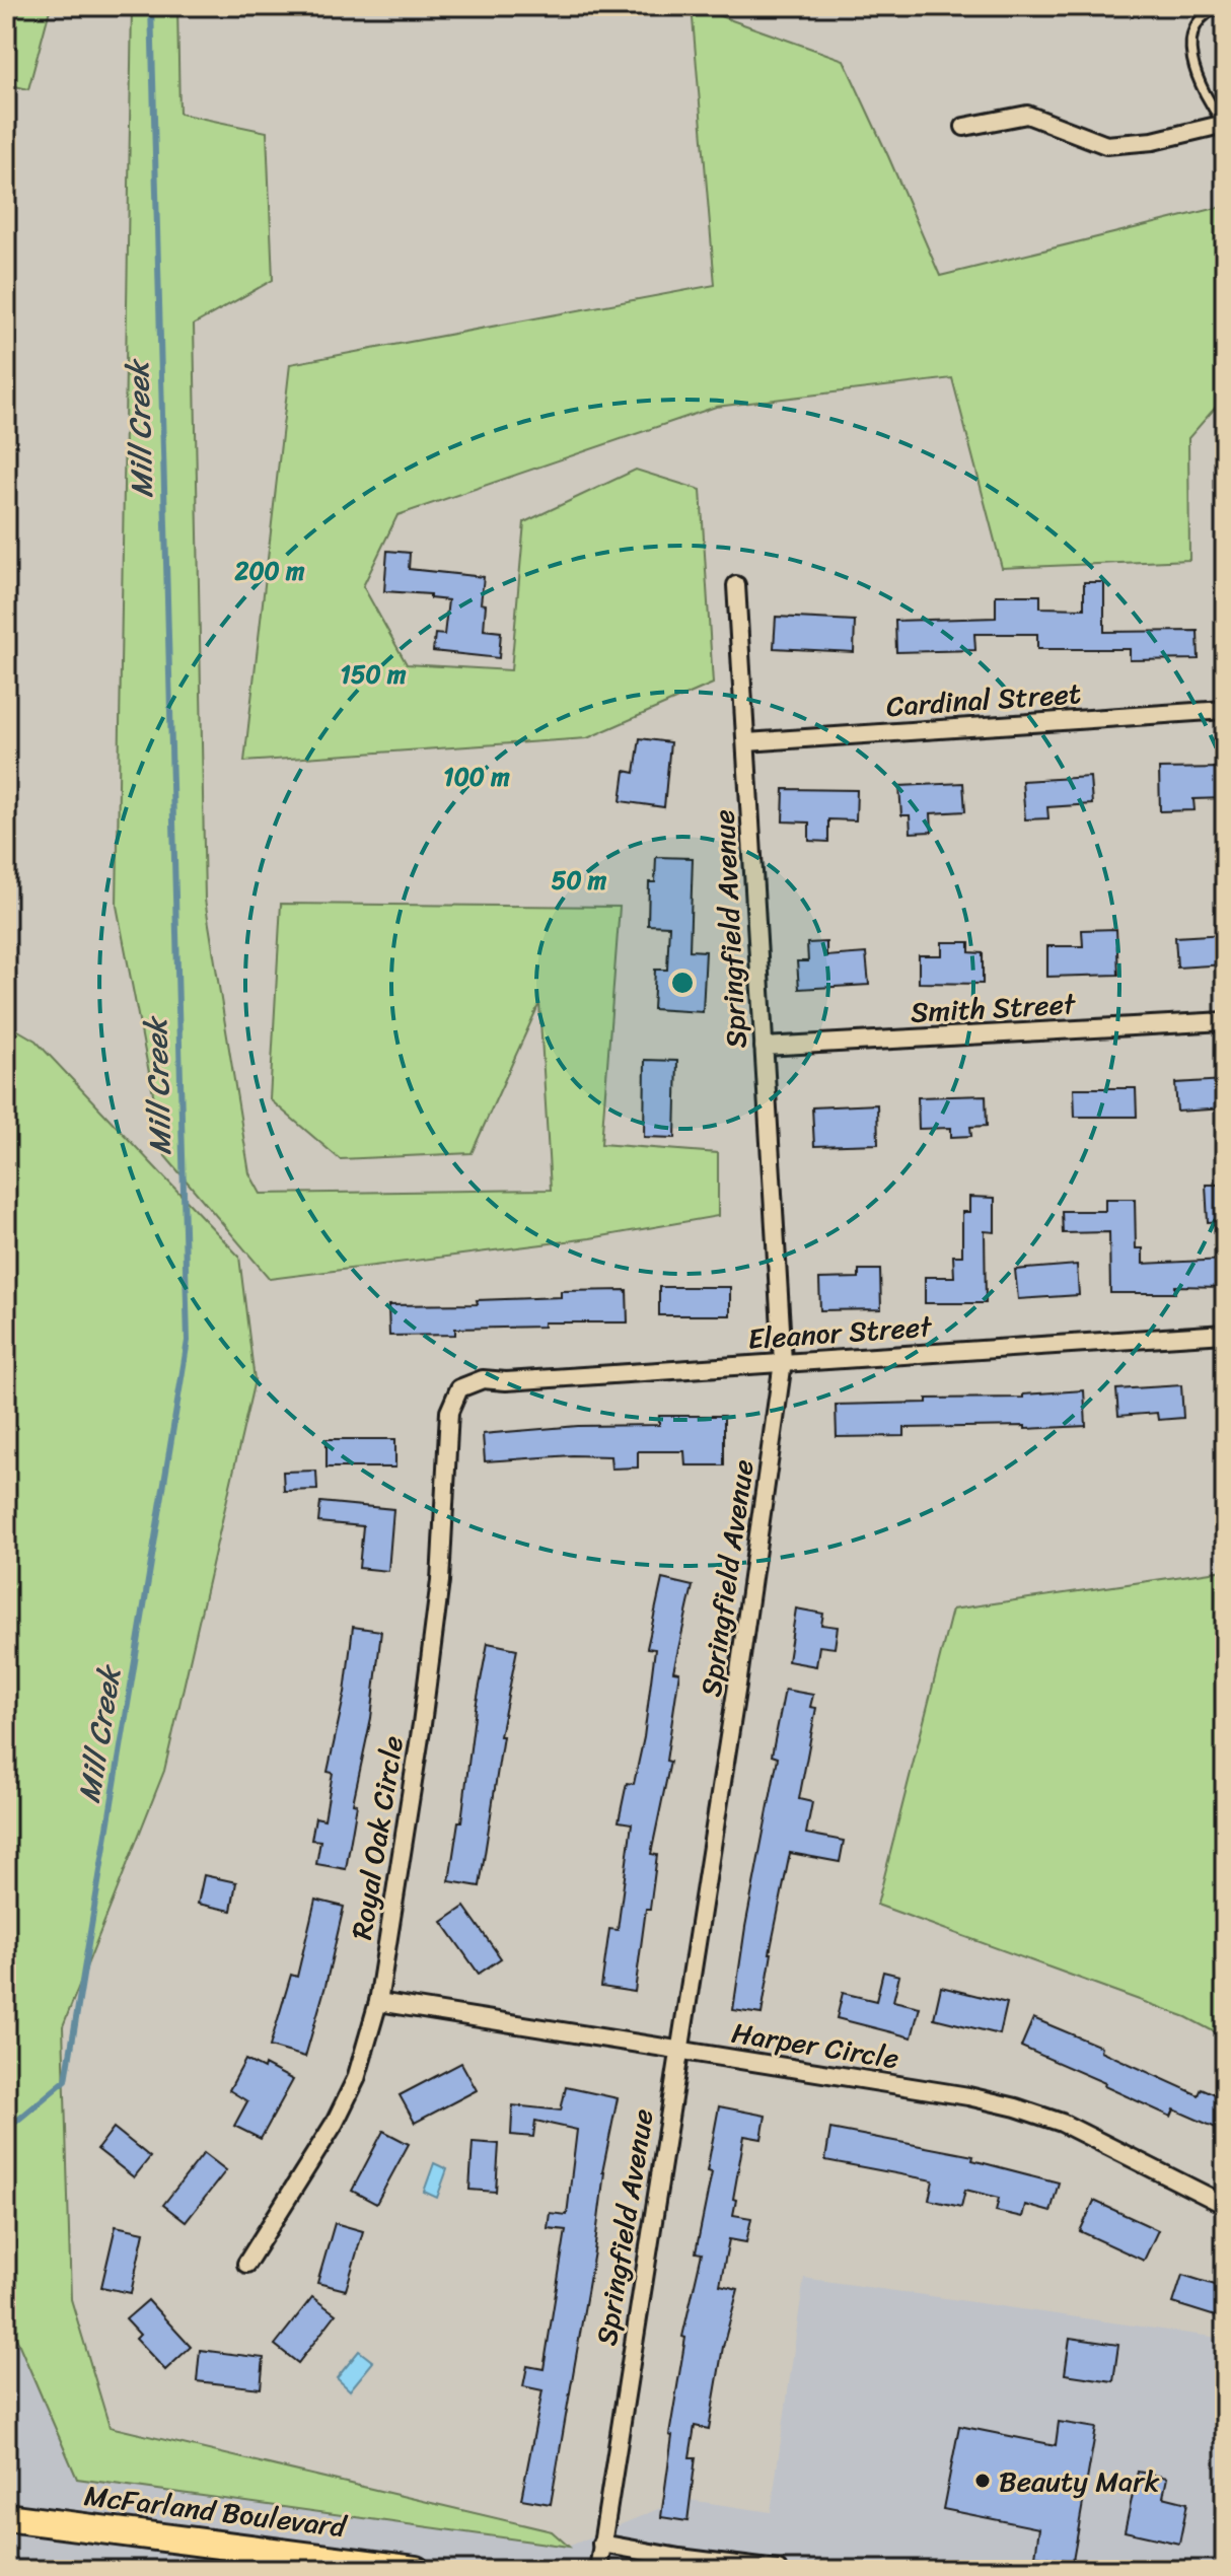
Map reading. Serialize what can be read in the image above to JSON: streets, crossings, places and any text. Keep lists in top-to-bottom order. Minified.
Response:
{"streets":{"highway":["McFarland Boulevard"],"street":["Cardinal Street","Springfield Avenue","Smith Street","Eleanor Street","Royal Oak Circle","Harper Circle"]},"crossings":[["Cardinal Street","Springfield Avenue"],["Springfield Avenue","Smith Street"],["Springfield Avenue","Eleanor Street"],["Springfield Avenue","Harper Circle"],["Eleanor Street","Royal Oak Circle"],["Royal Oak Circle","Harper Circle"]],"water":["Mill Creek"],"places":["Beauty Mark"],"rings":["200 m","150 m","100 m","50 m"]}
